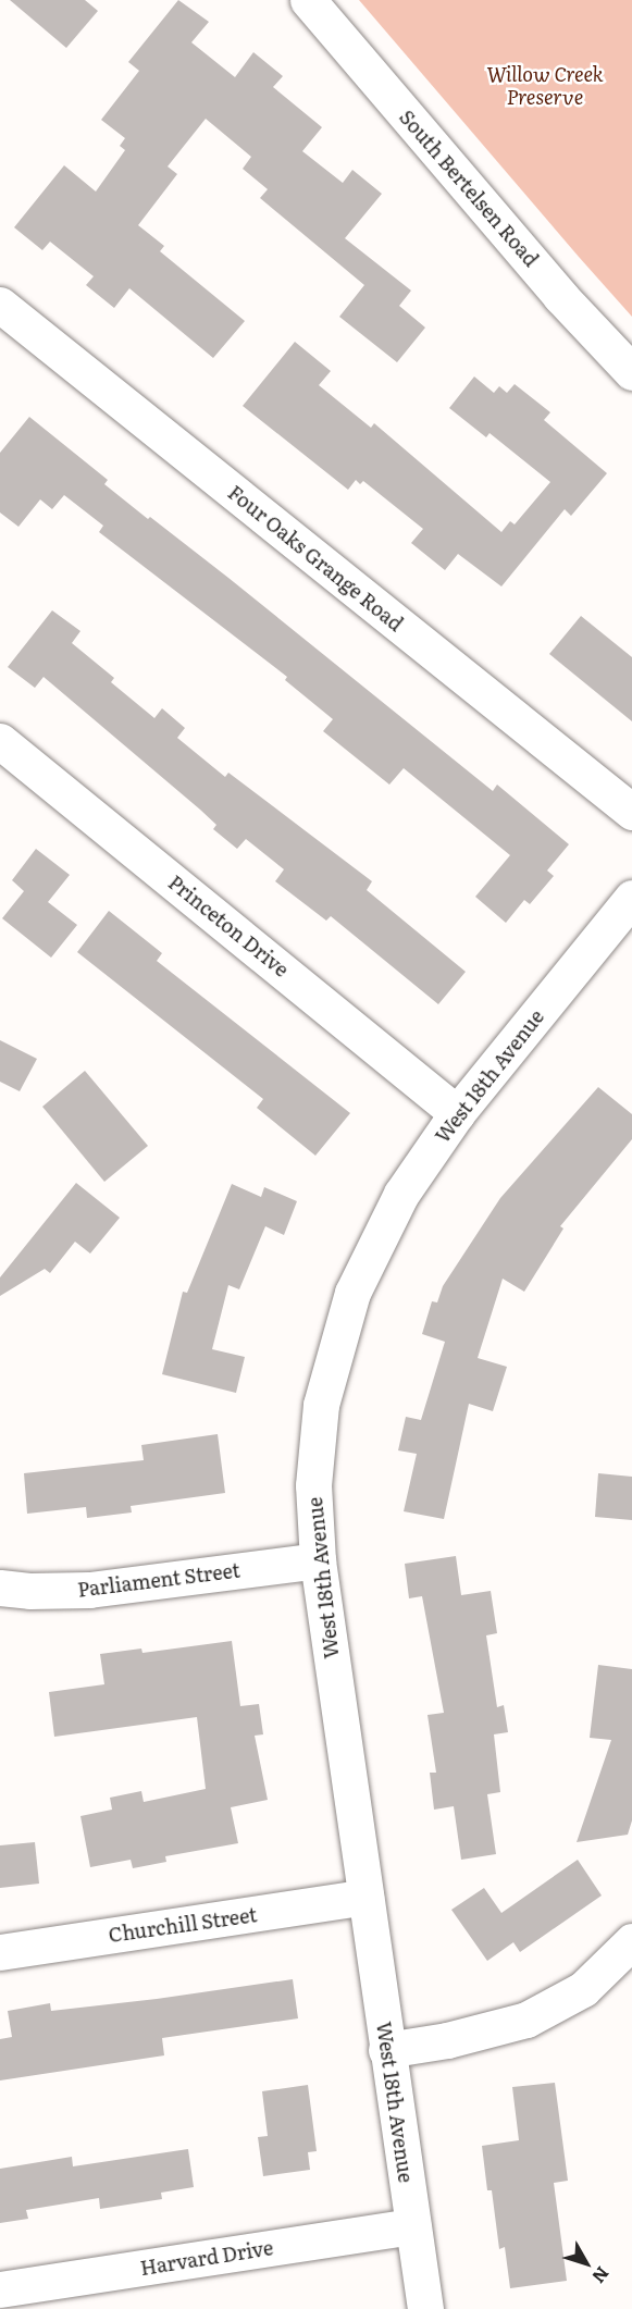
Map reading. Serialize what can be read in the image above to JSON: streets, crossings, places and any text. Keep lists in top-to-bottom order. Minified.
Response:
{"streets":{"street":["South Bertelsen Road","Four Oaks Grange Road","Princeton Drive","West 18th Avenue","Parliament Street","Churchill Street","Harvard Drive"]},"crossings":[["Princeton Drive","West 18th Avenue"],["West 18th Avenue","Parliament Street"],["West 18th Avenue","Churchill Street"],["West 18th Avenue","Harvard Drive"]],"parks":["Willow Creek Preserve"],"north":"bottom right"}
